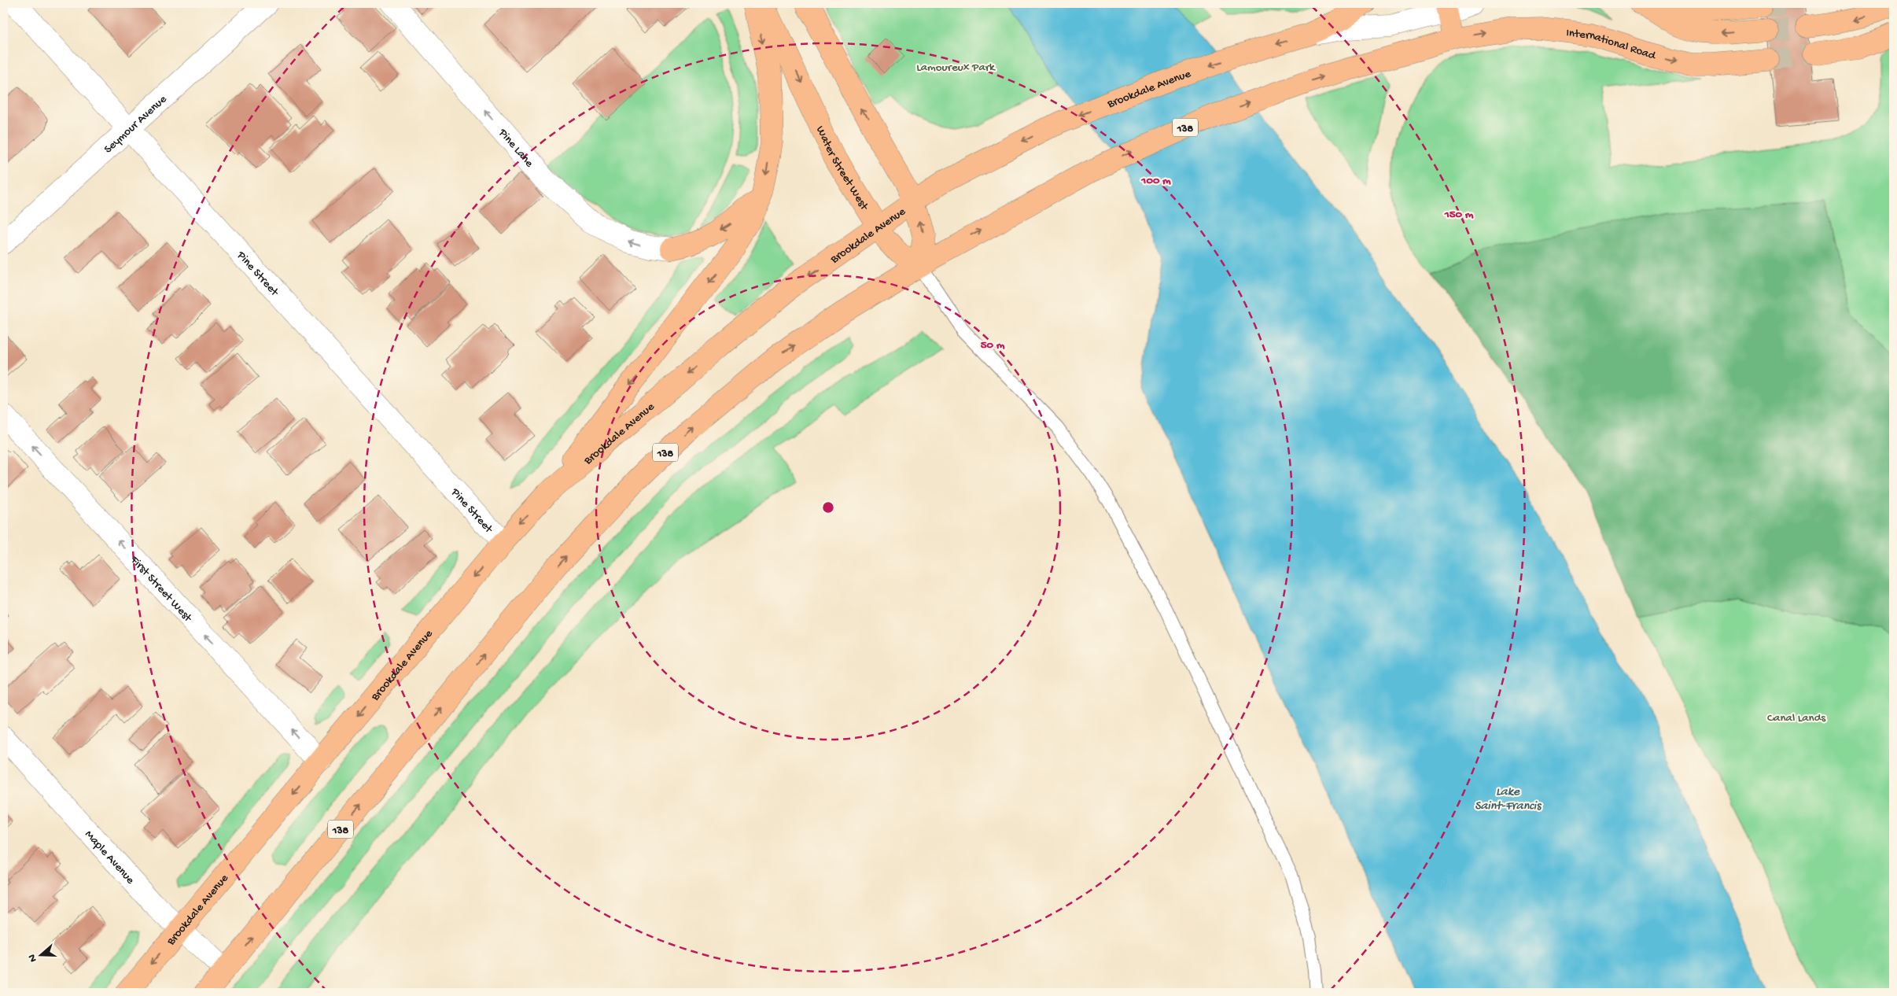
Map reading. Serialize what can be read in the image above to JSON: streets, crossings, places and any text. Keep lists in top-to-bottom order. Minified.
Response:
{"streets":{"main road":["International Road","Brookdale Avenue","138","Water Street West"],"street":["Seymour Avenue","Pine Lane","Pine Street","First Street West","Maple Avenue"]},"crossings":[["International Road","138"],["International Road","Water Street West"],["Brookdale Avenue","Water Street West"],["Brookdale Avenue","Pine Street"],["Brookdale Avenue","First Street West"],["Brookdale Avenue","Maple Avenue"],["Seymour Avenue","Pine Street"],["138","Water Street West"],["138","Maple Avenue"]],"one_way":["International Road","Pine Lane","First Street West"],"water":["Lake Saint-Francis"],"parks":["Lamoureux Park","Canal Lands"],"north":"left","rings":["100 m","150 m","50 m"]}
